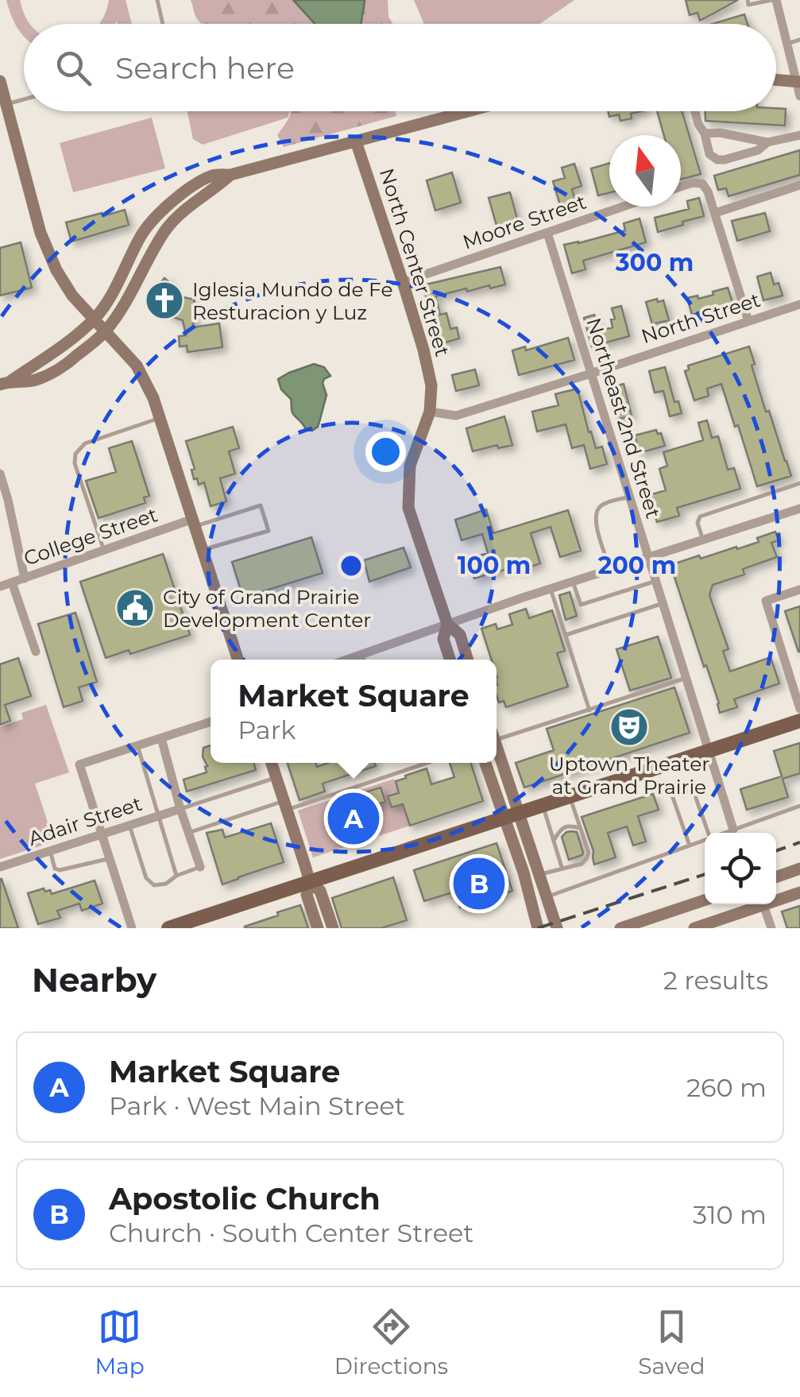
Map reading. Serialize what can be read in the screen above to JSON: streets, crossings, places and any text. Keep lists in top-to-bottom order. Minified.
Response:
{"streets":{"street":["Moore Street","North Center Street","North Street","Northeast 2nd Street","College Street","Adair Street"]},"crossings":[["Moore Street","North Center Street"],["Moore Street","Northeast 2nd Street"],["North Center Street","North Street"],["North Street","Northeast 2nd Street"]],"places":{"church":["Iglesia Mundo de Fe Resturacion y Luz"],"public building":["City of Grand Prairie Development Center"],"theatre":["Uptown Theater at Grand Prairie"]},"north":"top","page":{"search":"Search here","popup":["Market Square","Park"],"pins":["A","B"],"heading":["Nearby","2 results"],"list":[{"mark":"A","name":"Market Square","note":"Park · West Main Street","value":"260 m"},{"mark":"B","name":"Apostolic Church","note":"Church · South Center Street","value":"310 m"}],"nav":["Map","Directions","Saved"]},"rings":["300 m","100 m","200 m"]}
